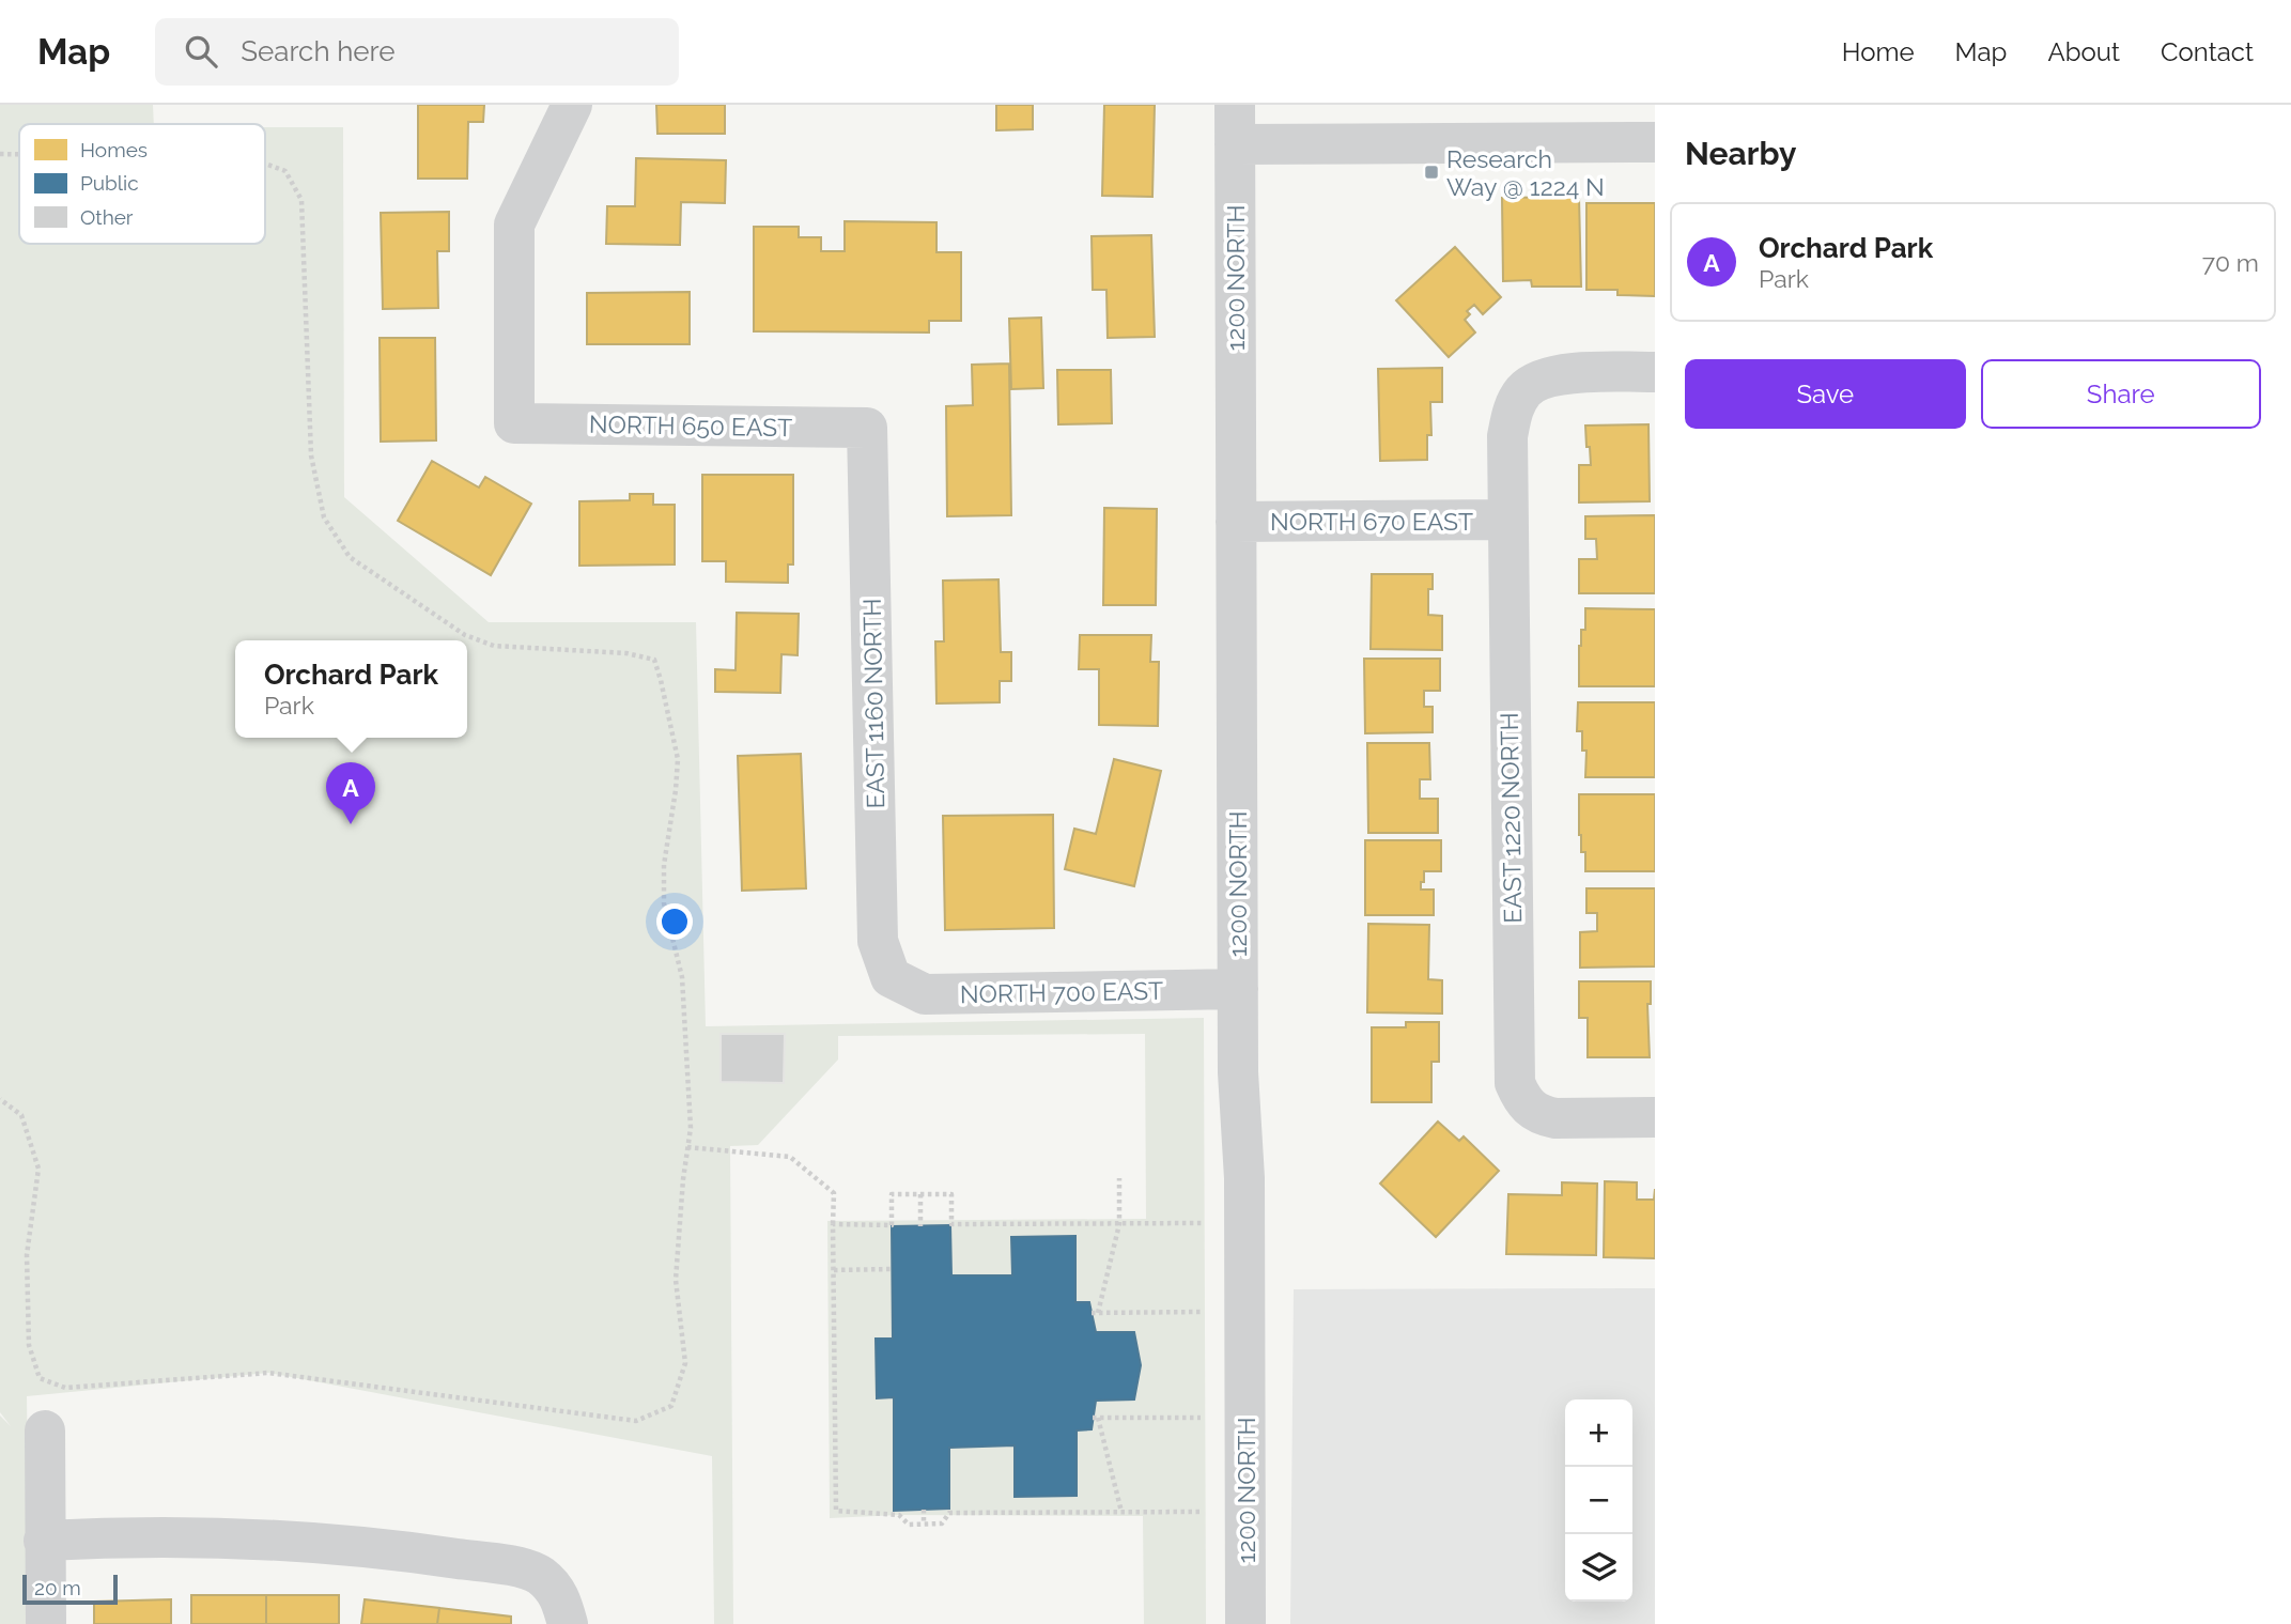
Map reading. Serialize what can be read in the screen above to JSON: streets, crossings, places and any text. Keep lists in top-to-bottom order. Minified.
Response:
{"streets":{"street":["1200 NORTH","NORTH 650 EAST","NORTH 670 EAST","EAST 1160 NORTH","EAST 1220 NORTH","NORTH 700 EAST"]},"crossings":[["1200 NORTH","NORTH 670 EAST"],["1200 NORTH","NORTH 700 EAST"],["NORTH 650 EAST","EAST 1160 NORTH"],["NORTH 670 EAST","EAST 1220 NORTH"],["EAST 1160 NORTH","NORTH 700 EAST"]],"places":{"transit":["Research Way @ 1224 N"]},"legend":["Homes","Public","Other"],"scale_bar":"20 m","page":{"header":"Map","search":"Search here","nav":["Home","Map","About","Contact"],"heading":"Nearby","list":[{"mark":"A","name":"Orchard Park","note":"Park","value":"70 m"}],"buttons":["Save","Share"],"popup":["Orchard Park","Park"],"pins":"A","map_buttons":["+","−"],"scale":"20 m"}}
